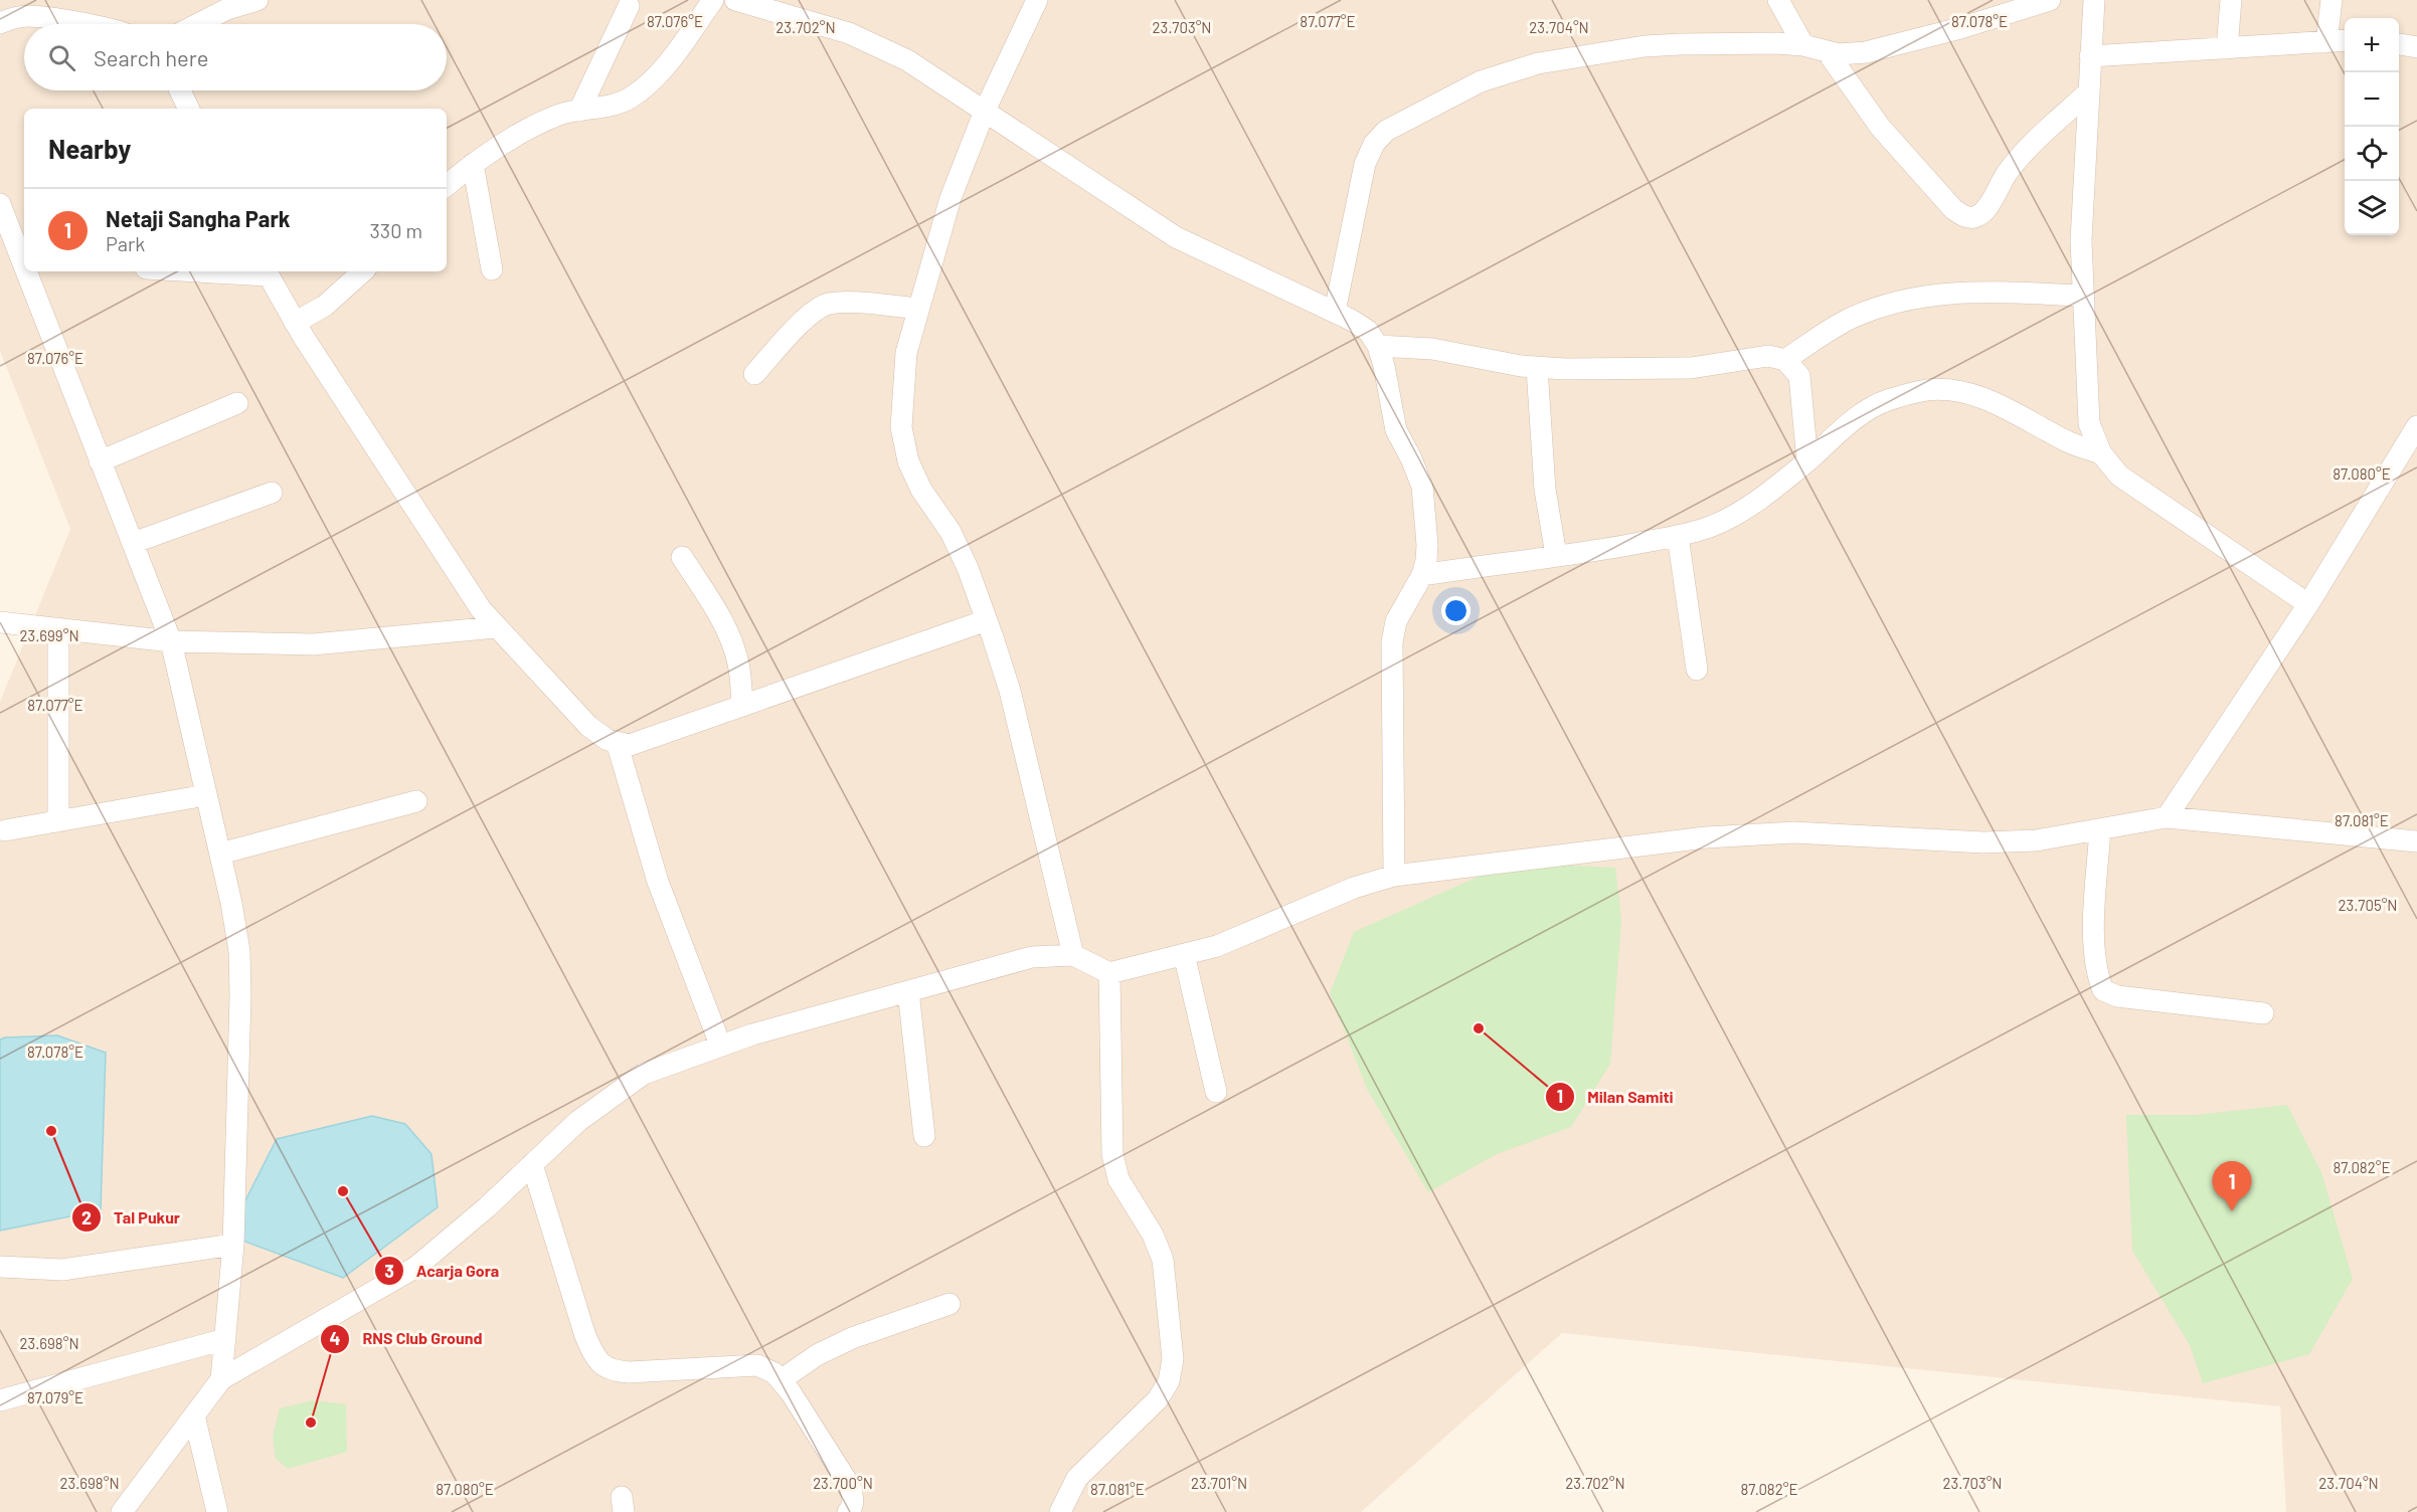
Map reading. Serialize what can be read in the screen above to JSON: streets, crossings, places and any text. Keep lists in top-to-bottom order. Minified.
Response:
{"places":["Milan Samiti","Tal Pukur","Acarja Gora","RNS Club Ground"],"page":{"map_buttons":["+","−"],"search":"Search here","heading":"Nearby","list":[{"mark":"1","name":"Netaji Sangha Park","note":"Park","value":"330 m"}],"pins":"1"},"coordinates":["87.076°E","87.077°E","87.078°E","23.702°N","23.703°N","23.704°N","87.080°E","23.699°N","87.081°E","23.705°N","87.082°E","23.698°N","87.079°E","23.700°N","23.701°N"]}
